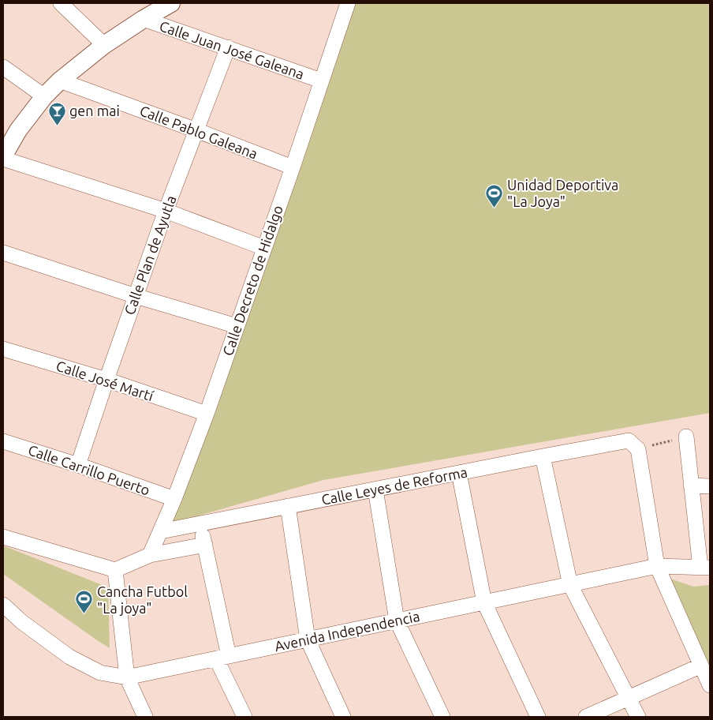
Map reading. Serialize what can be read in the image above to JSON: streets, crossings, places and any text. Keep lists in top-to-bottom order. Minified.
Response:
{"streets":{"street":["Calle Juan José Galeana","Calle Pablo Galeana","Calle Plan de Ayutla","Calle Decreto de Hidalgo","Calle José Martí","Calle Carrillo Puerto","Calle Leyes de Reforma","Avenida Independencia"]},"crossings":[["Calle Juan José Galeana","Calle Plan de Ayutla"],["Calle Juan José Galeana","Calle Decreto de Hidalgo"],["Calle Pablo Galeana","Calle Plan de Ayutla"],["Calle Pablo Galeana","Calle Decreto de Hidalgo"],["Calle Plan de Ayutla","Calle José Martí"],["Calle Plan de Ayutla","Calle Carrillo Puerto"],["Calle Decreto de Hidalgo","Calle José Martí"],["Calle Decreto de Hidalgo","Calle Carrillo Puerto"],["Calle Decreto de Hidalgo","Calle Leyes de Reforma"]],"places":{"bar":["gen mai"],"sports":["Unidad Deportiva \"La Joya\"","Cancha Futbol \"La joya\""]}}
